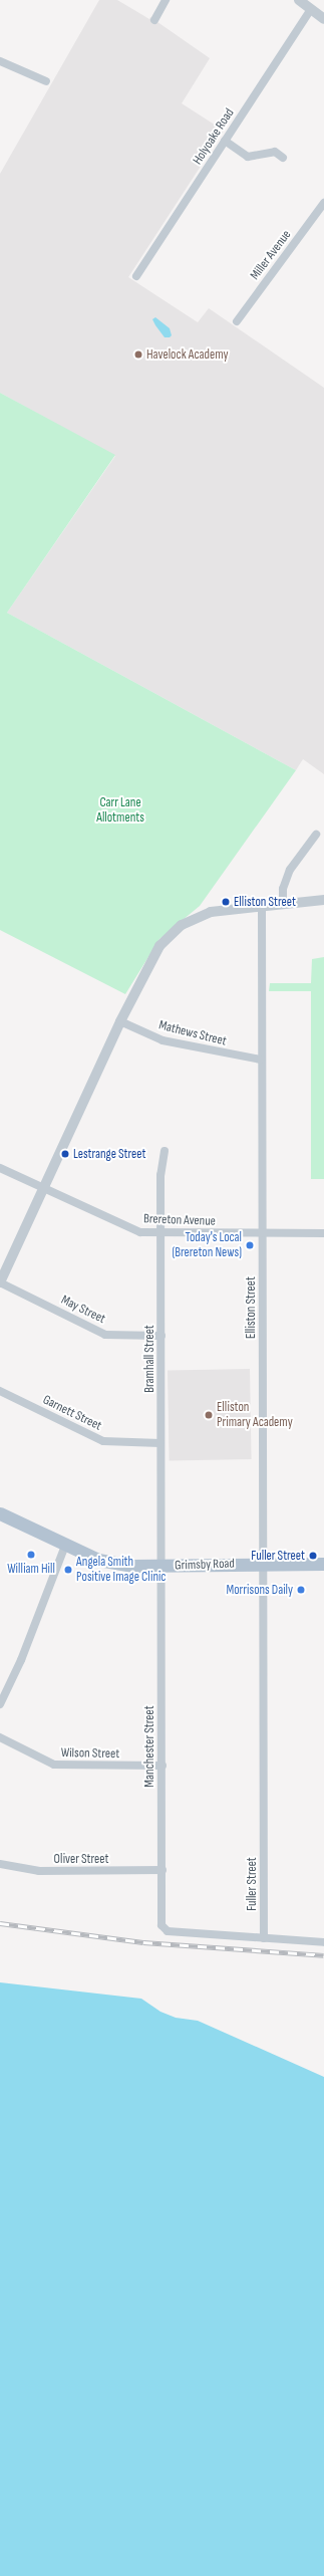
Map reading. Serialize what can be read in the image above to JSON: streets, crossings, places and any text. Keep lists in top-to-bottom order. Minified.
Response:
{"streets":{"main road":["Grimsby Road"],"street":["Holyoake Road","Miller Avenue","Mathews Street","Brereton Avenue","Elliston Street","May Street","Bramhall Street","Garnett Street","Manchester Street","Wilson Street","Oliver Street","Fuller Street"]},"crossings":[["Mathews Street","Elliston Street"],["Brereton Avenue","Elliston Street"],["Brereton Avenue","Bramhall Street"],["Elliston Street","Grimsby Road"],["Elliston Street","Fuller Street"],["May Street","Bramhall Street"],["Bramhall Street","Garnett Street"],["Bramhall Street","Grimsby Road"],["Bramhall Street","Manchester Street"],["Grimsby Road","Manchester Street"],["Grimsby Road","Fuller Street"],["Manchester Street","Wilson Street"],["Manchester Street","Oliver Street"],["Manchester Street","Fuller Street"]],"parks":["Carr Lane Allotments"],"places":["Havelock Academy","Elliston Street","Lestrange Street","Today's Local (Brereton News)","Elliston Primary Academy","William Hill","Fuller Street","Angela Smith Positive Image Clinic","Morrisons Daily"]}
